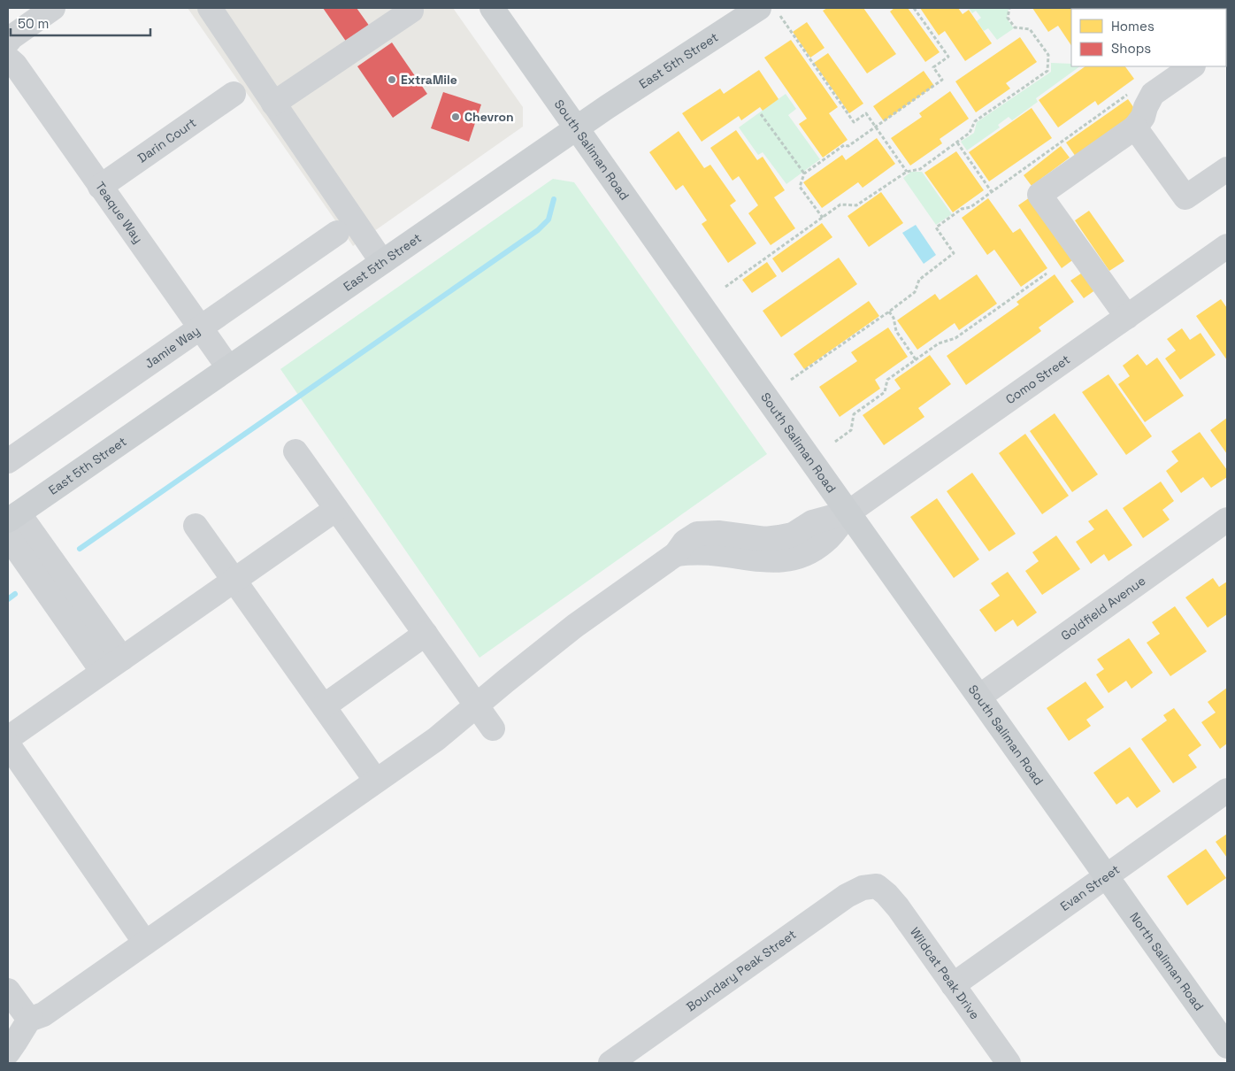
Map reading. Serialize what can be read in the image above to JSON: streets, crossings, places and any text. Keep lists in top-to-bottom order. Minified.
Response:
{"streets":{"main road":["East 5th Street","South Saliman Road","North Saliman Road"],"street":["Darin Court","Teaque Way","Jamie Way","Como Street","Goldfield Avenue","Evan Street","Boundary Peak Street","Wildcat Peak Drive"]},"crossings":[["East 5th Street","South Saliman Road"],["East 5th Street","Teaque Way"],["Darin Court","Teaque Way"],["South Saliman Road","Como Street"],["South Saliman Road","Goldfield Avenue"],["South Saliman Road","Evan Street"],["South Saliman Road","North Saliman Road"],["Teaque Way","Jamie Way"],["Evan Street","North Saliman Road"],["Evan Street","Wildcat Peak Drive"],["Boundary Peak Street","Wildcat Peak Drive"]],"places":["ExtraMile","Chevron"],"legend":["Homes","Shops"],"scale_bar":"50 m"}
